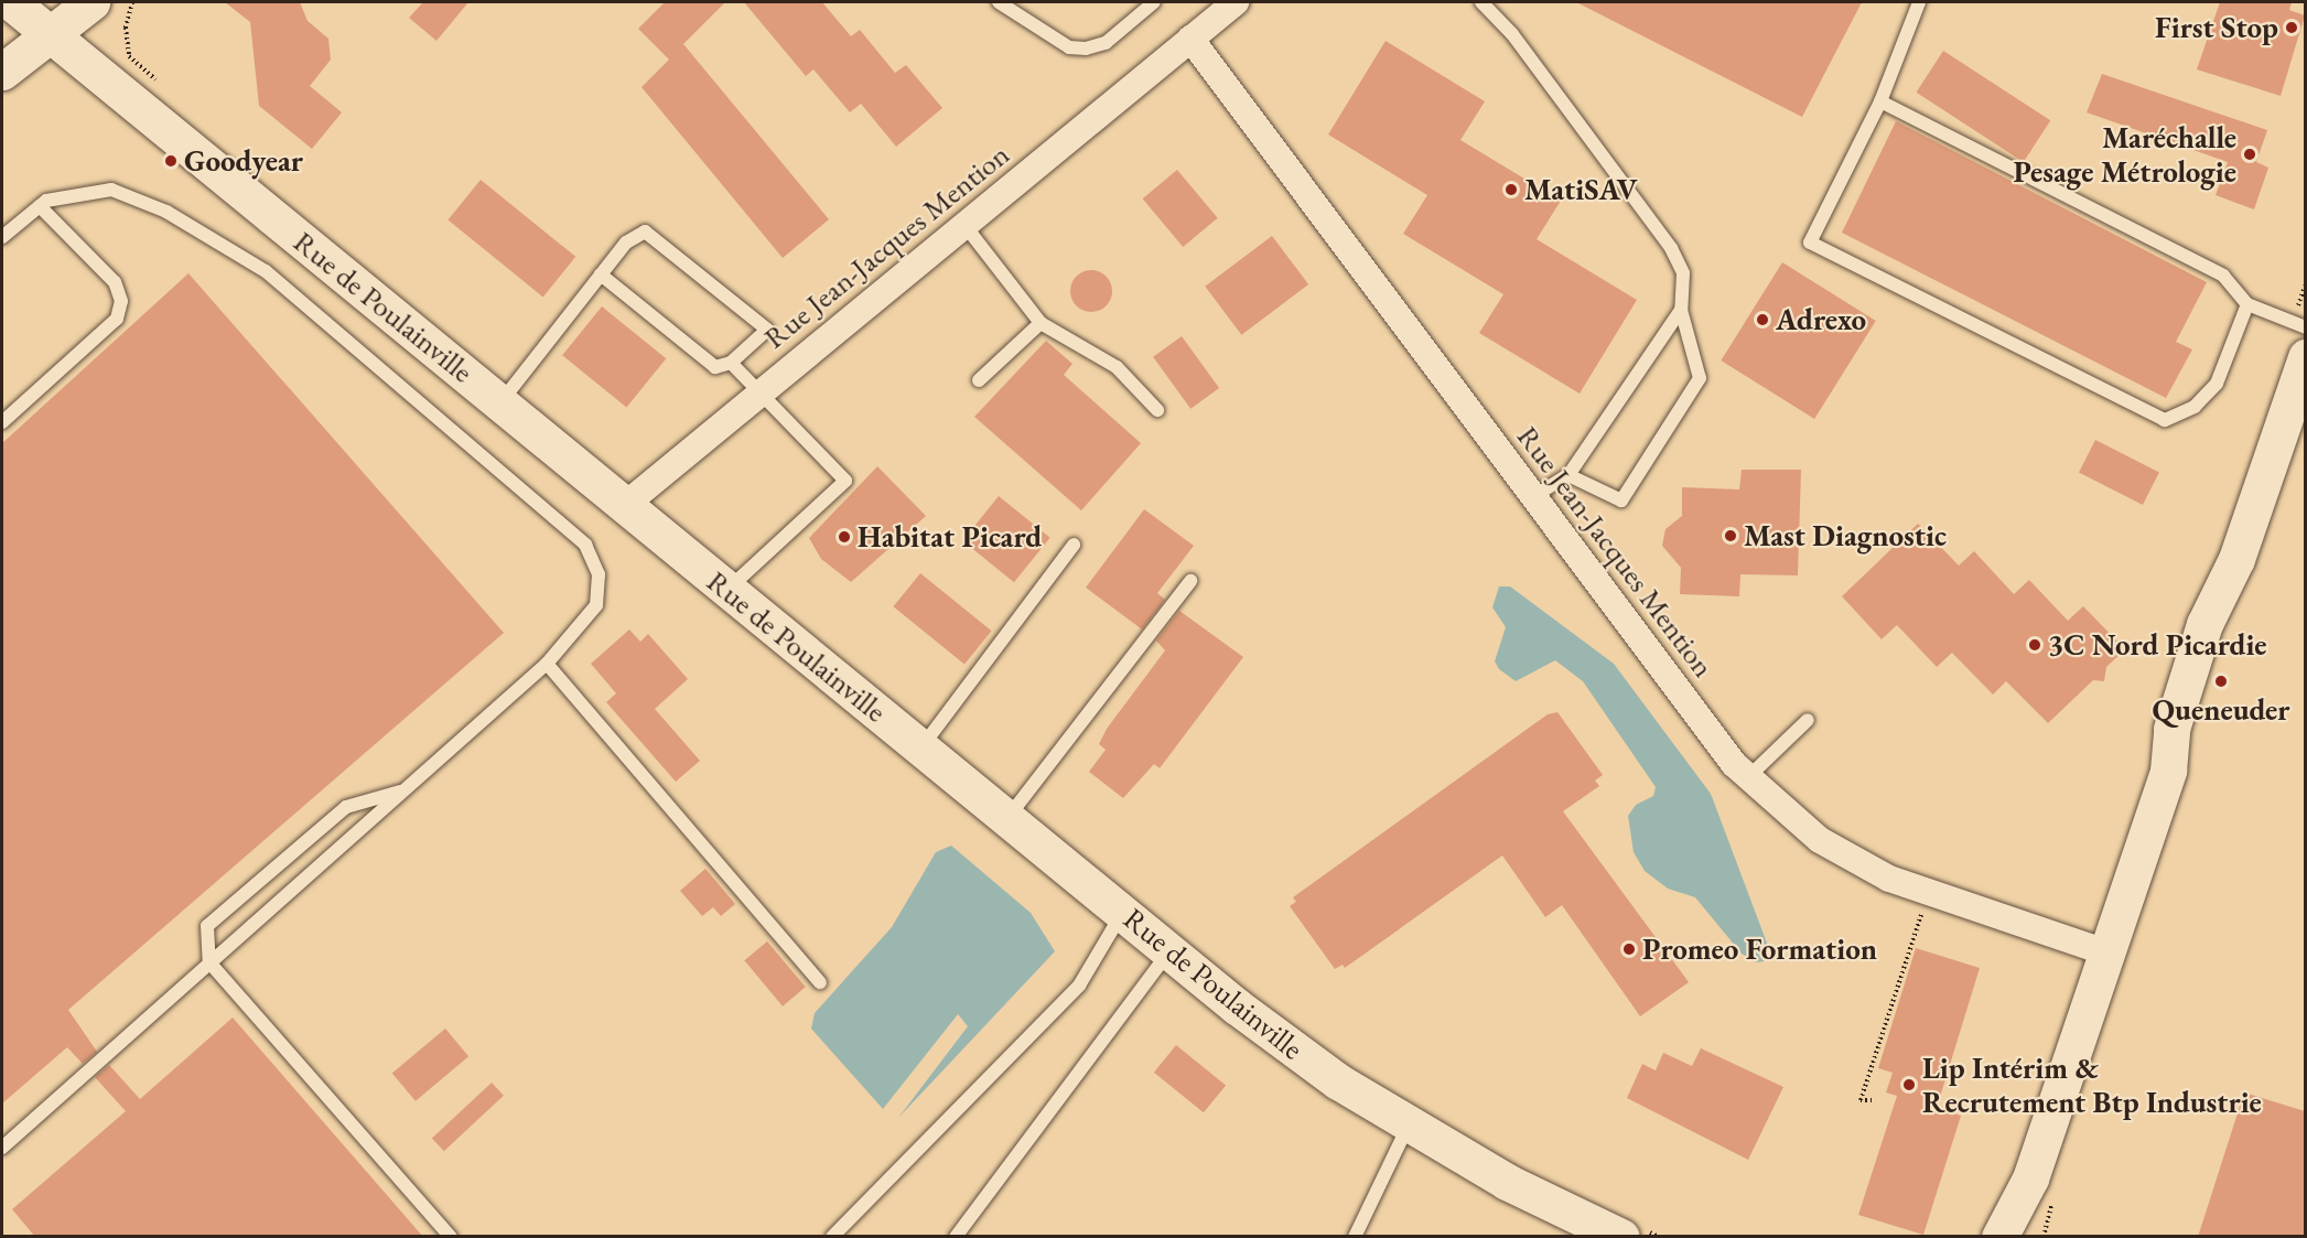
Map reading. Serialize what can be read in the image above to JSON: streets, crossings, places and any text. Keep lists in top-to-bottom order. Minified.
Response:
{"streets":{"street":["Rue Jean-Jacques Mention","Rue de Poulainville"]},"crossings":[["Rue Jean-Jacques Mention","Rue de Poulainville"]],"places":["First Stop","Maréchalle Pesage Métrologie","Goodyear","MatiSAV","Adrexo","Mast Diagnostic","Habitat Picard","3C Nord Picardie","Queneuder","Promeo Formation","Lip Intérim & Recrutement Btp Industrie"]}
